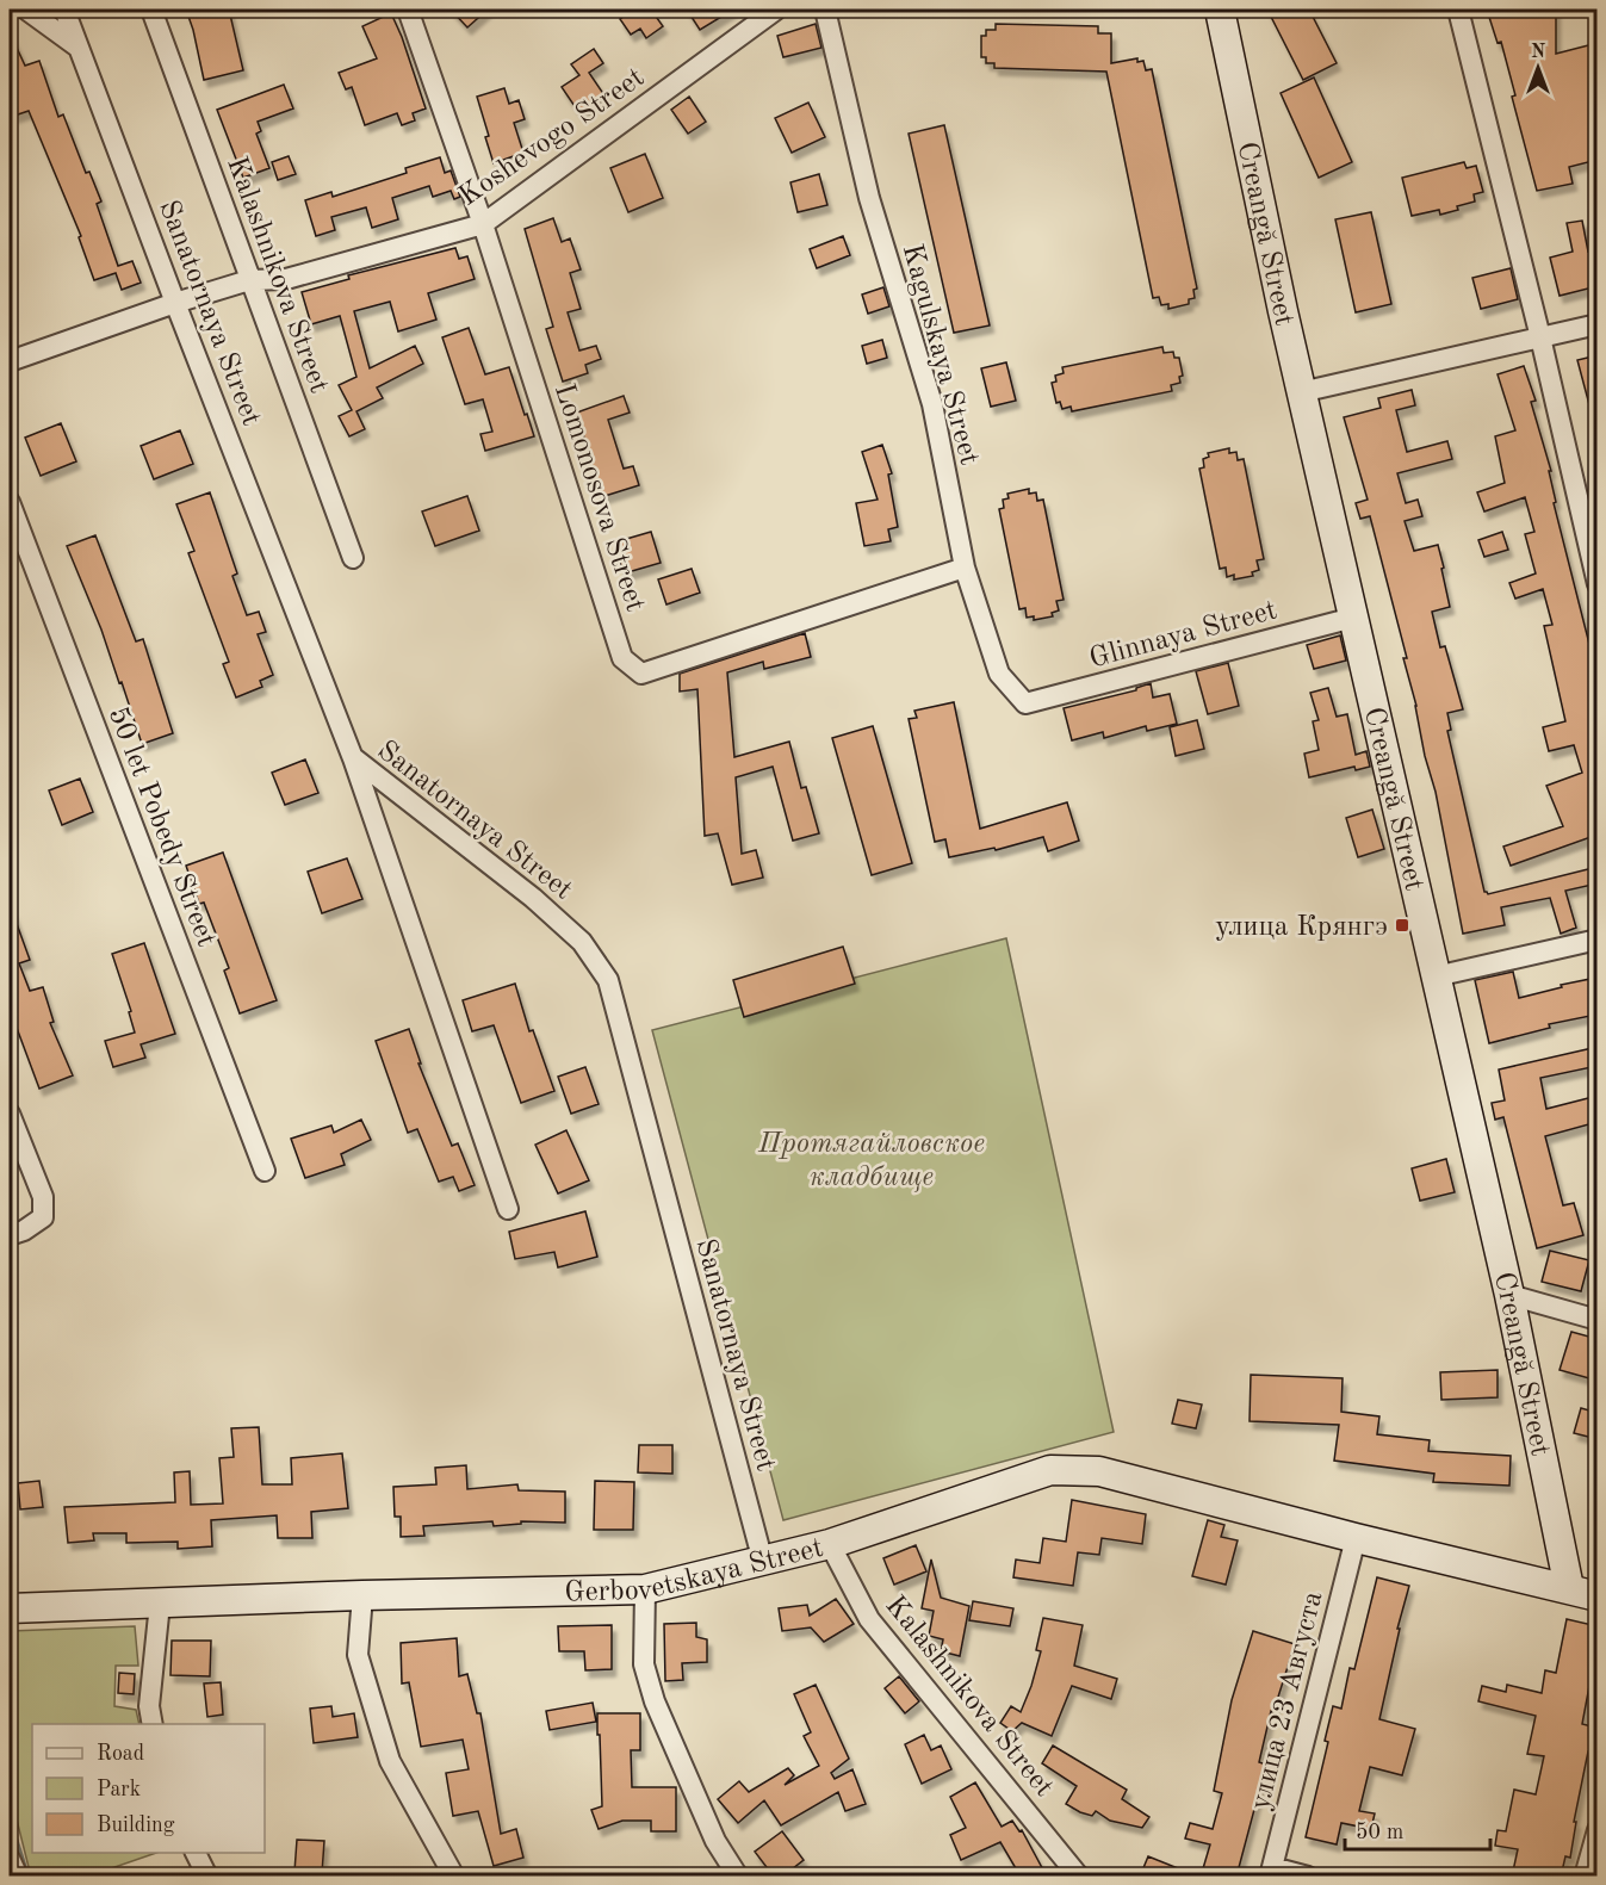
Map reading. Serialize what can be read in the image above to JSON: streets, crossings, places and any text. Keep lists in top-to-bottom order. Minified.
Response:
{"streets":{"street":["Koshevogo Street","Creangă Street","Kalashnikova Street","Sanatornaya Street","Kagulskaya Street","Lomonosova Street","Glinnaya Street","50 let Pobedy Street","Gerbovetskaya Street","улица 23 Августа"]},"crossings":[["Koshevogo Street","Kalashnikova Street"],["Koshevogo Street","Sanatornaya Street"],["Koshevogo Street","Lomonosova Street"],["Creangă Street","Glinnaya Street"],["Creangă Street","Gerbovetskaya Street"],["Kalashnikova Street","Gerbovetskaya Street"],["Sanatornaya Street","Gerbovetskaya Street"],["Kagulskaya Street","Lomonosova Street"],["Kagulskaya Street","Glinnaya Street"],["Gerbovetskaya Street","улица 23 Августа"]],"parks":["Протягайловское кладбище"],"places":{"transit":["улица Крянгэ"]},"legend":["Road","Park","Building"],"scale_bar":"50 m","north":"top"}
